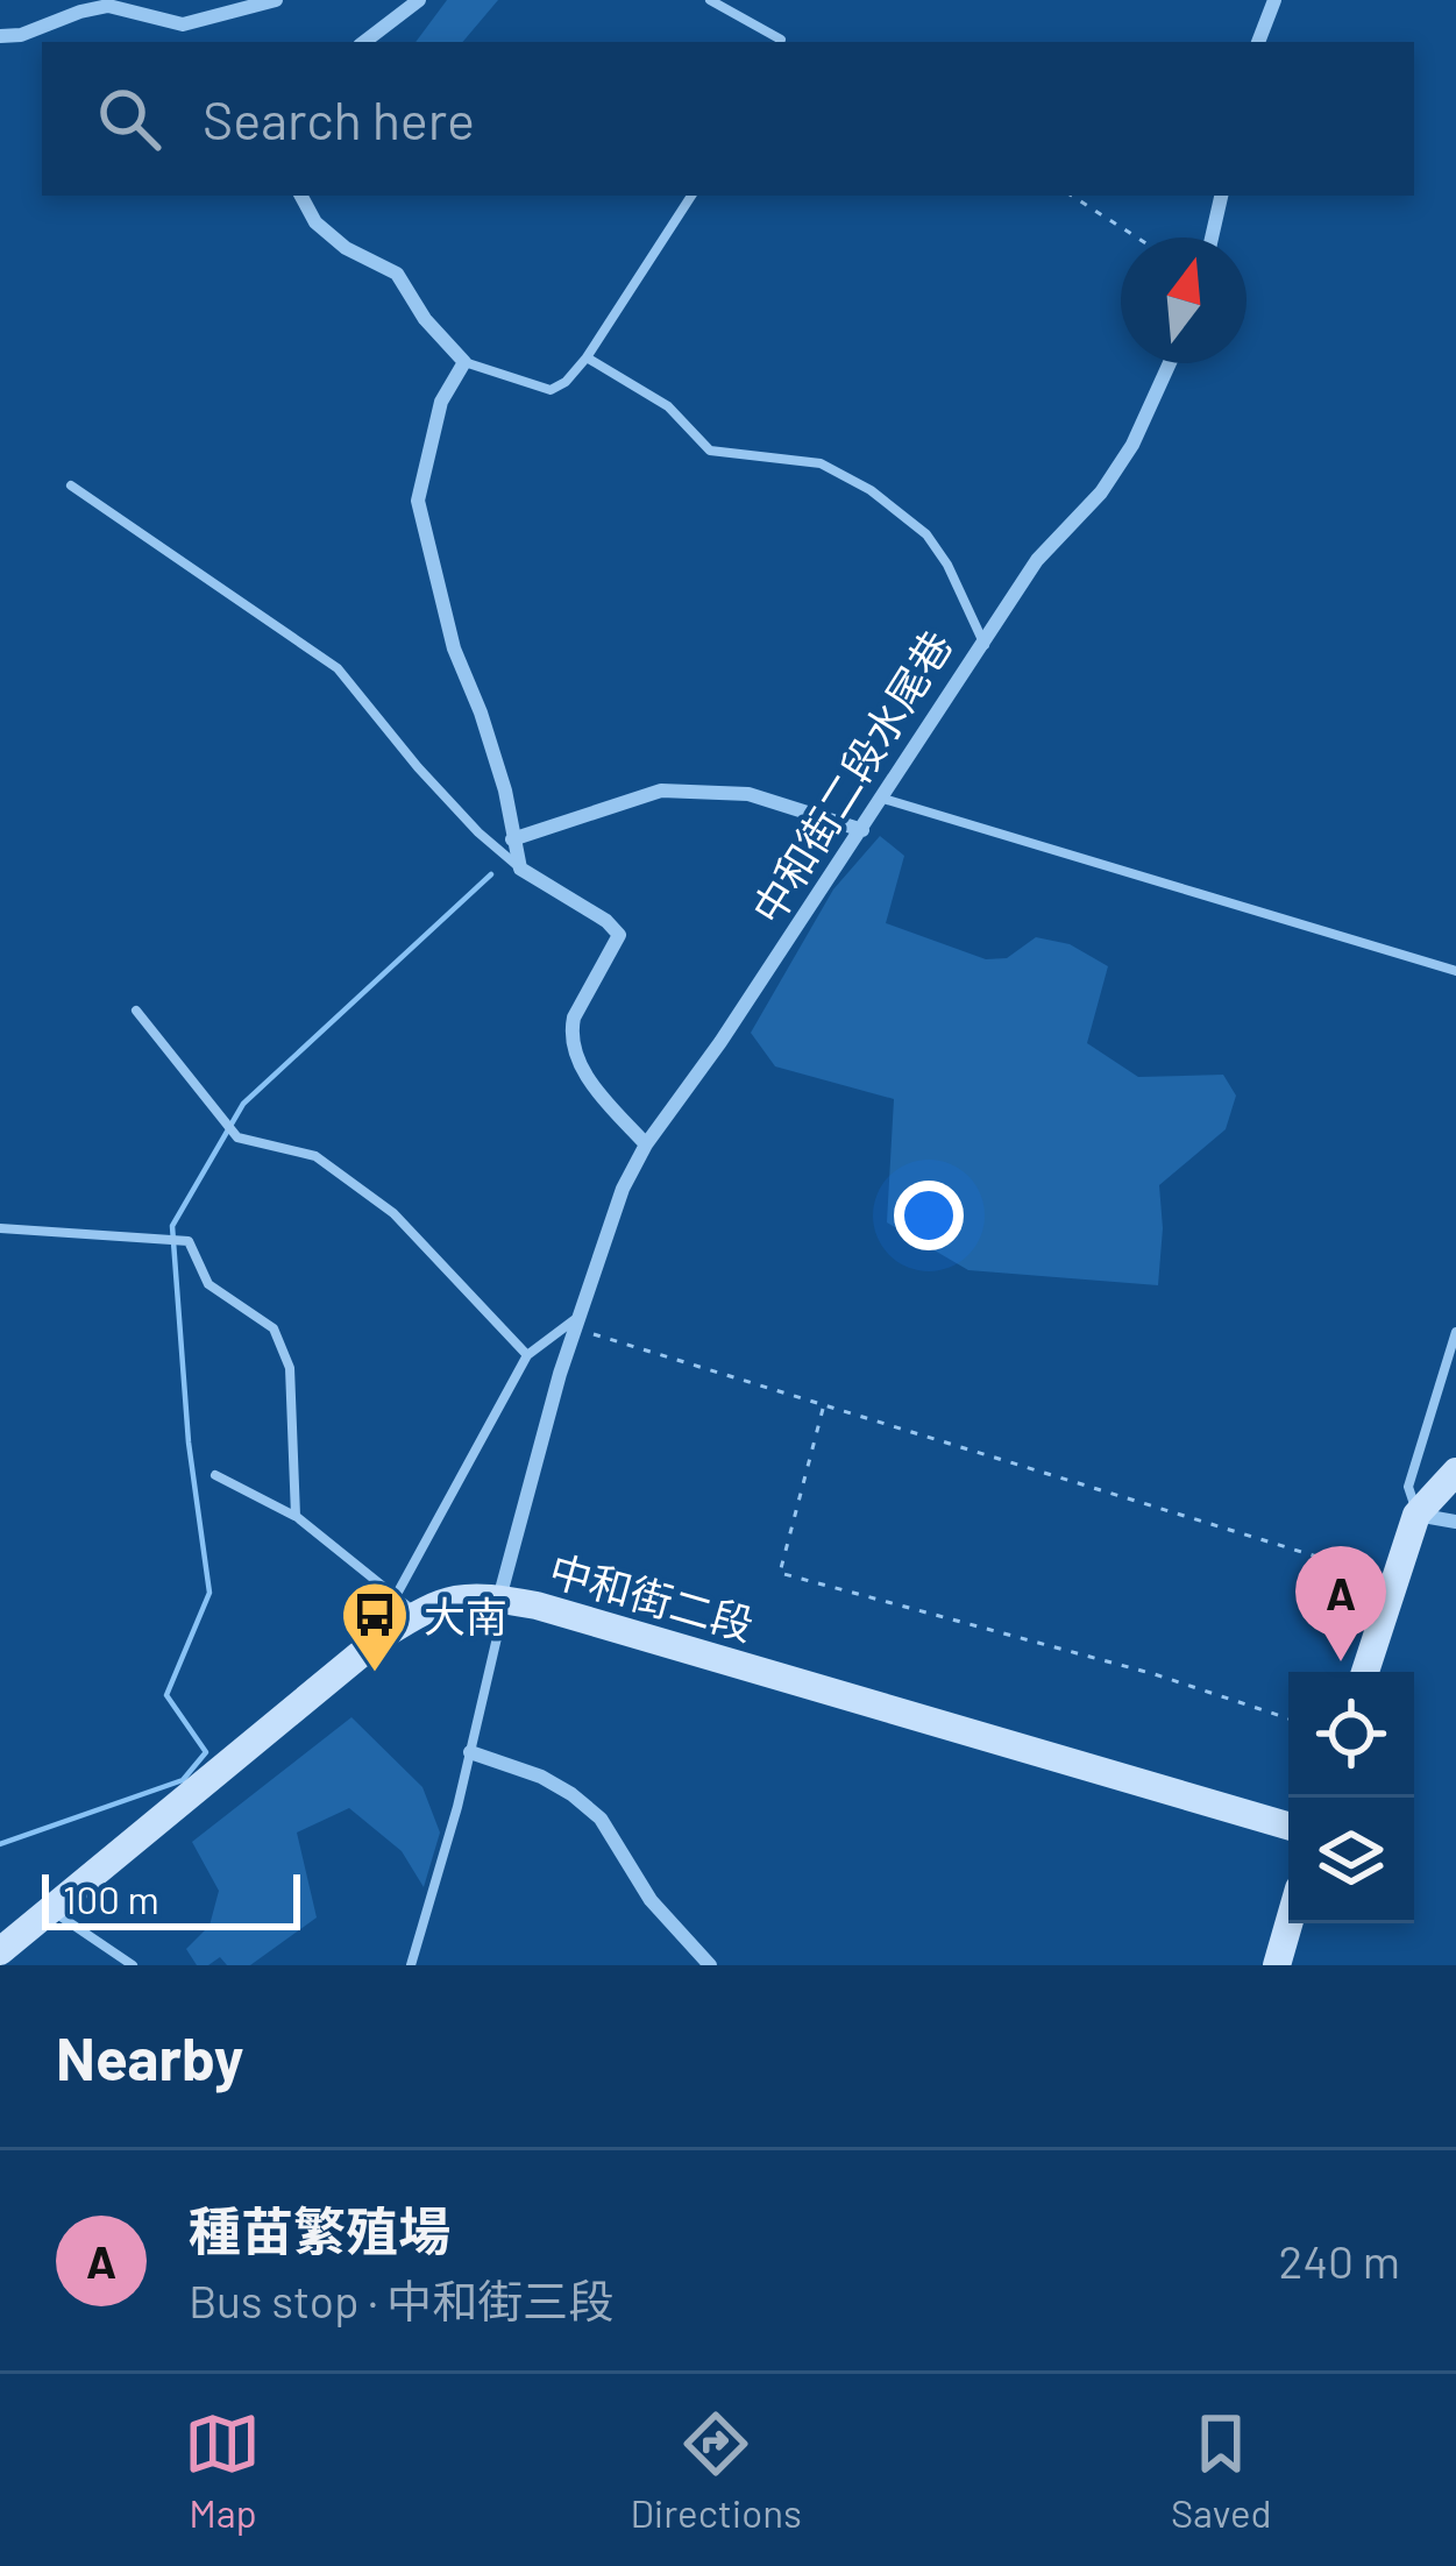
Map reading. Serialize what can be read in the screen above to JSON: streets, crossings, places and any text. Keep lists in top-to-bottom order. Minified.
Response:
{"streets":{"main road":["中和街二段"],"street":["中和街二段水尾巷"]},"crossings":[["中和街二段水尾巷","中和街二段"]],"places":{"bus stop":["大南"]},"scale_bar":"100 m","north":"top","page":{"search":"Search here","pins":"A","scale":"100 m","heading":"Nearby","list":[{"mark":"A","name":"種苗繁殖場","note":"Bus stop · 中和街三段","value":"240 m"}],"nav":["Map","Directions","Saved"]}}
